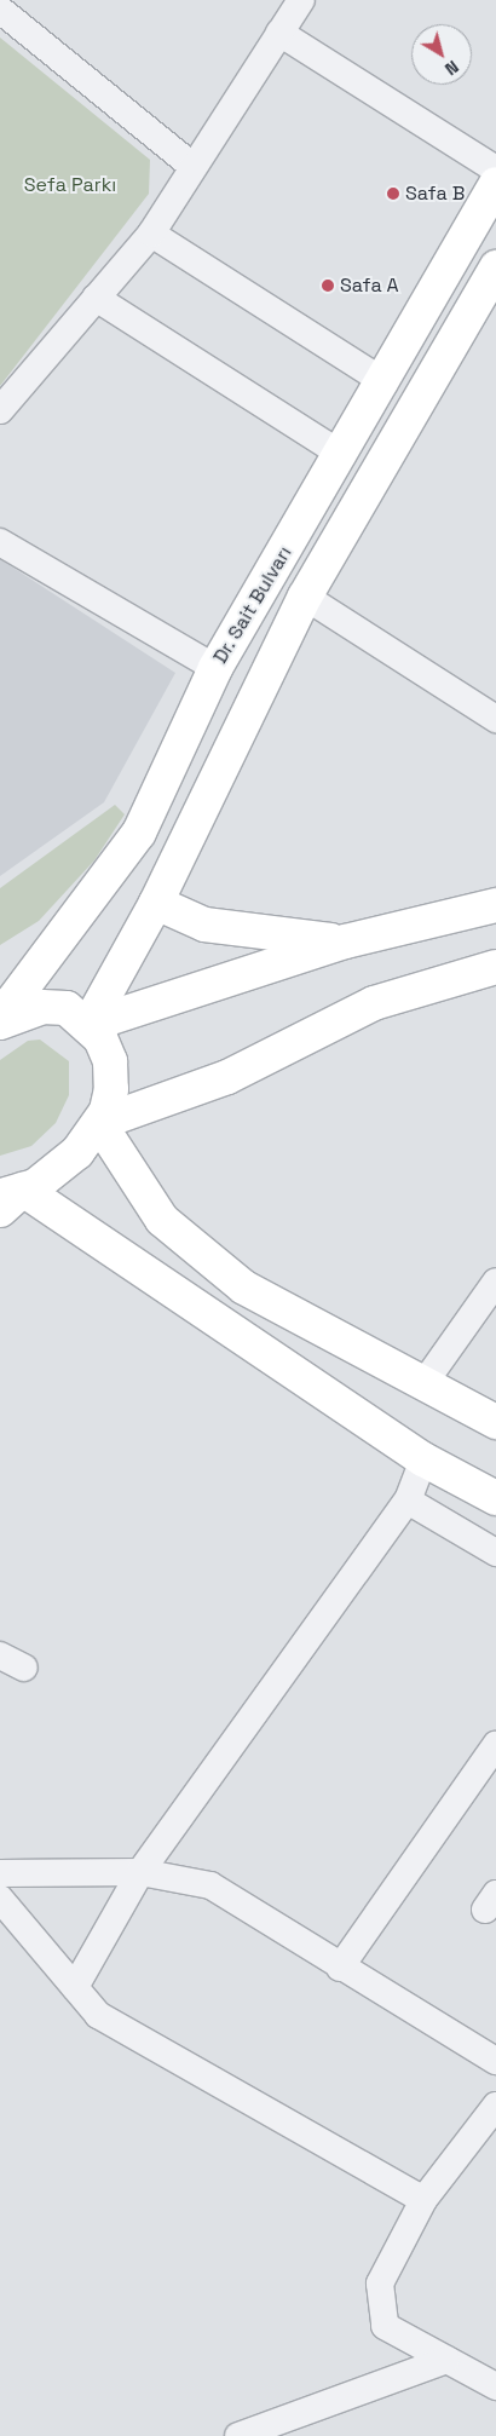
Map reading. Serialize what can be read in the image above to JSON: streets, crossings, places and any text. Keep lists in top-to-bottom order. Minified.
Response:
{"streets":{"main road":["Dr. Sait Bulvarı"]},"parks":["Sefa Parkı"],"places":["Safa B","Safa A"],"north":"bottom right"}
